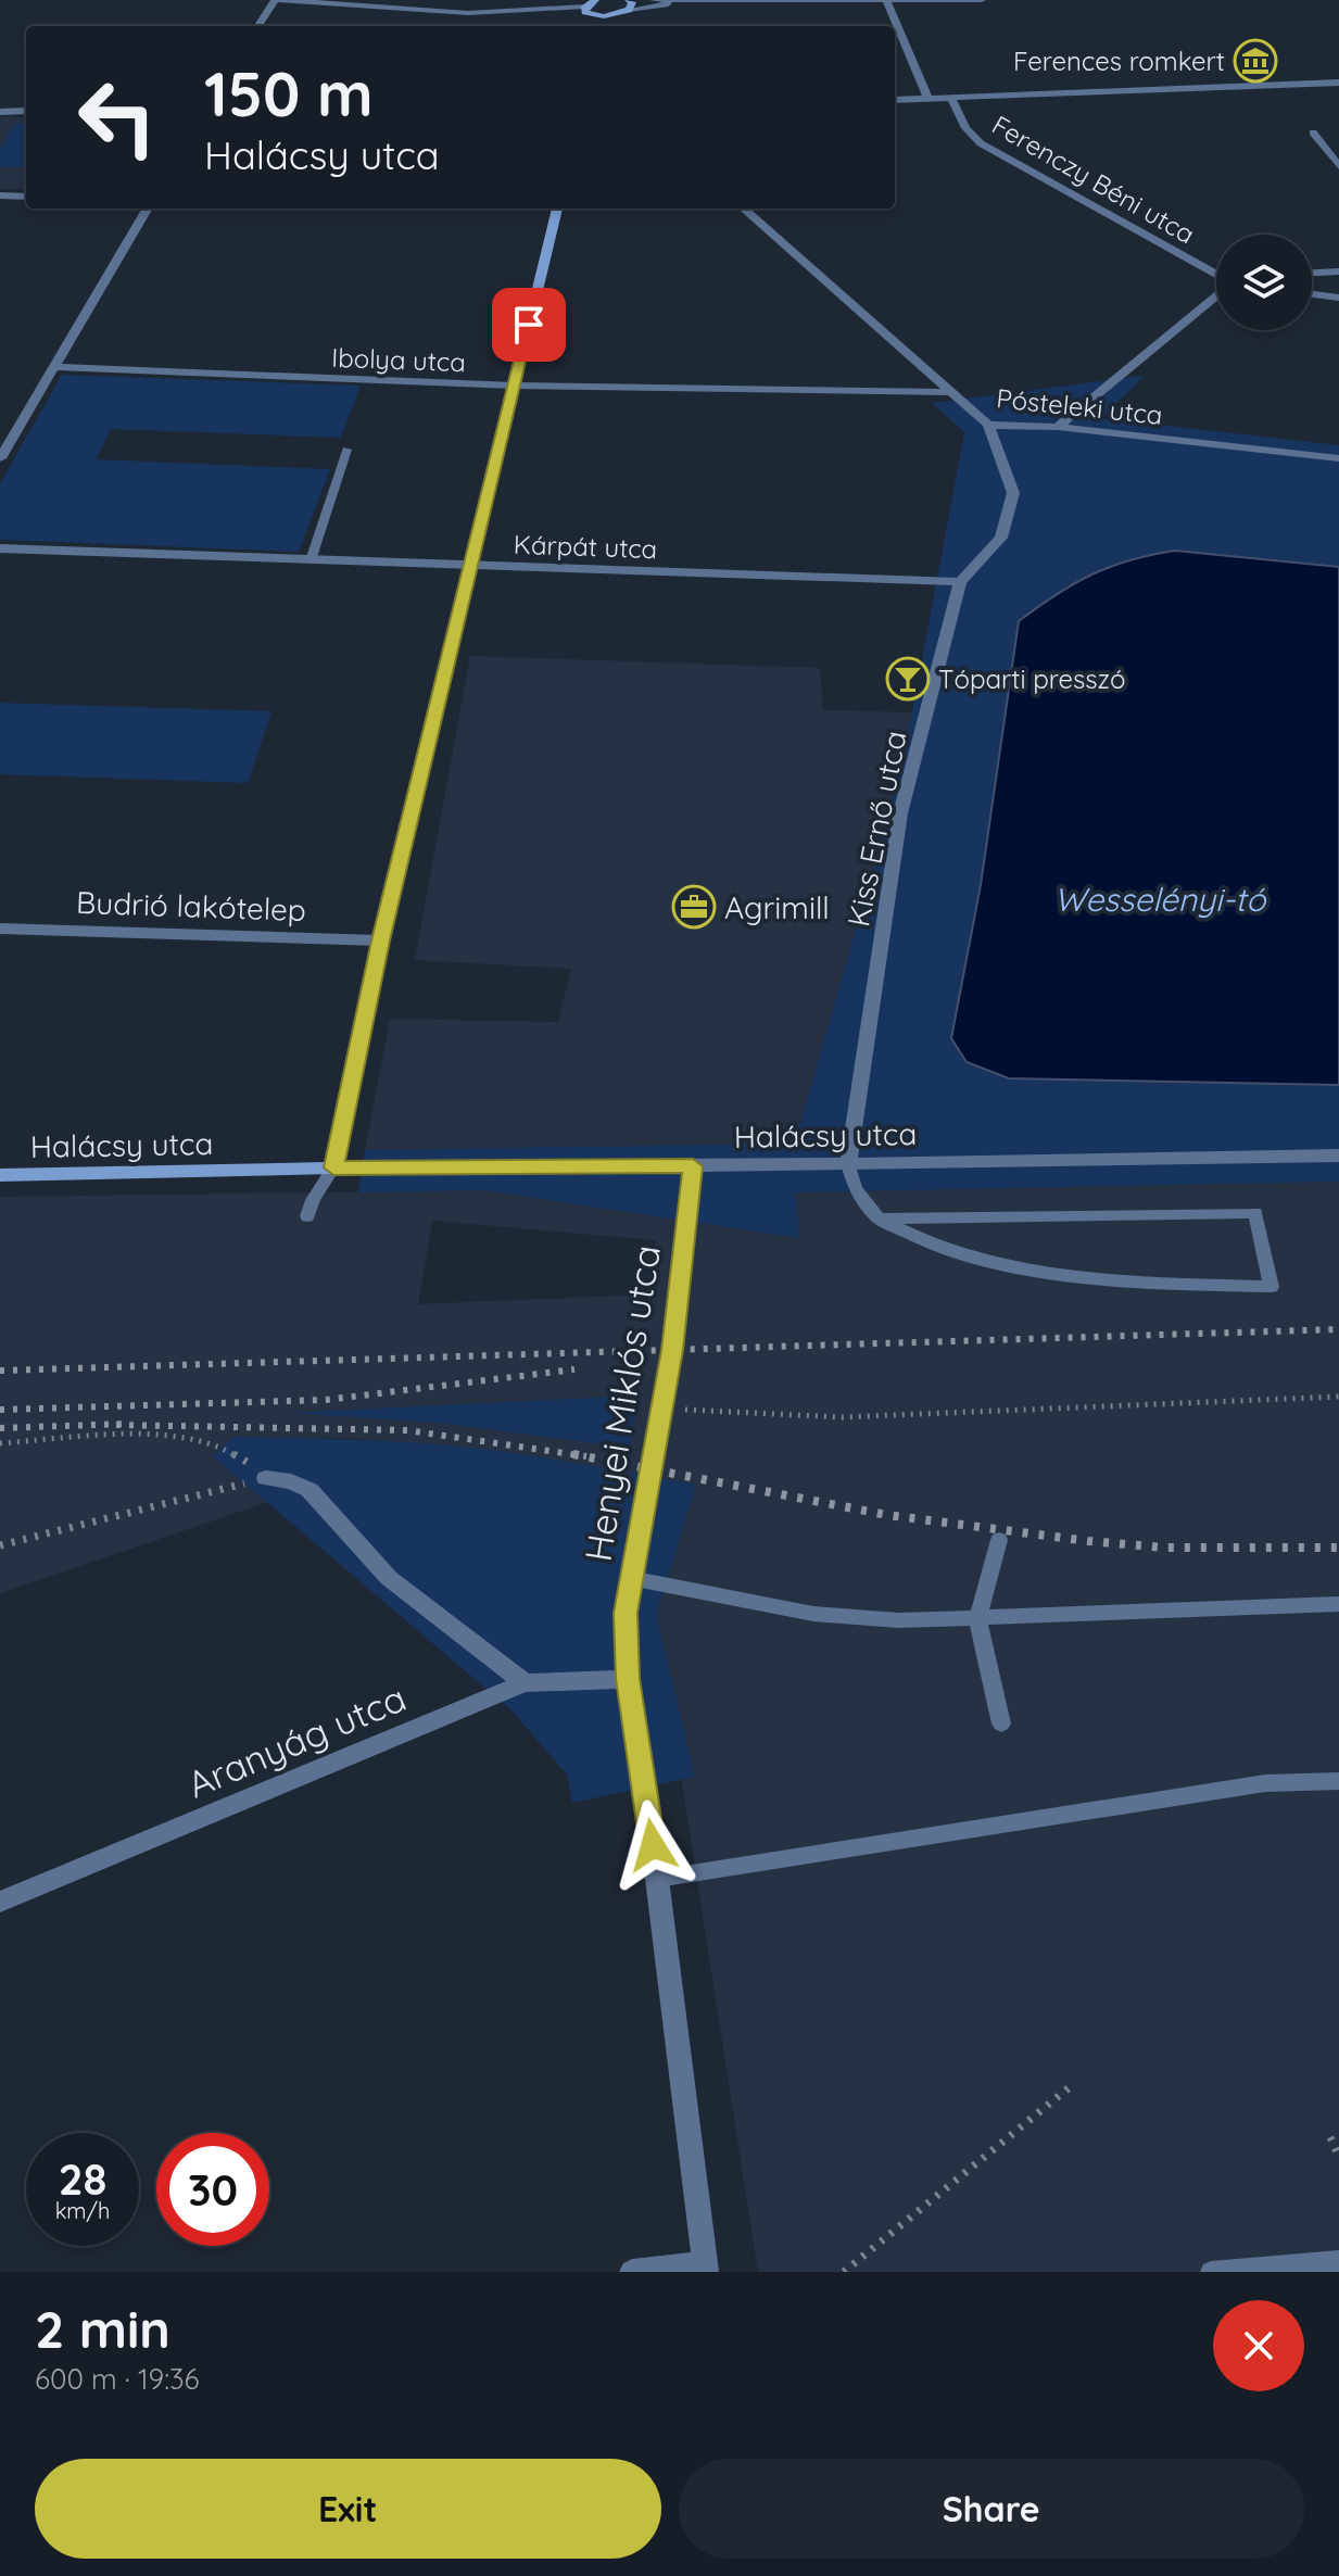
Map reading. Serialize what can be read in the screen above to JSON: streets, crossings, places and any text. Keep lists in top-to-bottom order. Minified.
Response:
{"streets":{"main road":["Halácsy utca"],"street":["Ferenczy Béni utca","Ibolya utca","Pósteleki utca","Kárpát utca","Kiss Ernő utca","Budrió lakótelep","Henyei Miklós utca","Aranyág utca"]},"crossings":[["Ferenczy Béni utca","Pósteleki utca"],["Ibolya utca","Pósteleki utca"],["Pósteleki utca","Kiss Ernő utca"],["Kárpát utca","Kiss Ernő utca"],["Kiss Ernő utca","Halácsy utca"],["Halácsy utca","Henyei Miklós utca"],["Henyei Miklós utca","Aranyág utca"]],"water":["Wesselényi-tó"],"places":{"museum":["Ferences romkert"],"bar":["Tóparti presszó"],"office":["Agrimill"]},"page":{"turn":["150 m","Halácsy utca"],"speed":"28 km/h","limit":"30","heading":["2 min","600 m · 19:36"],"buttons":["Exit","Share"]}}
